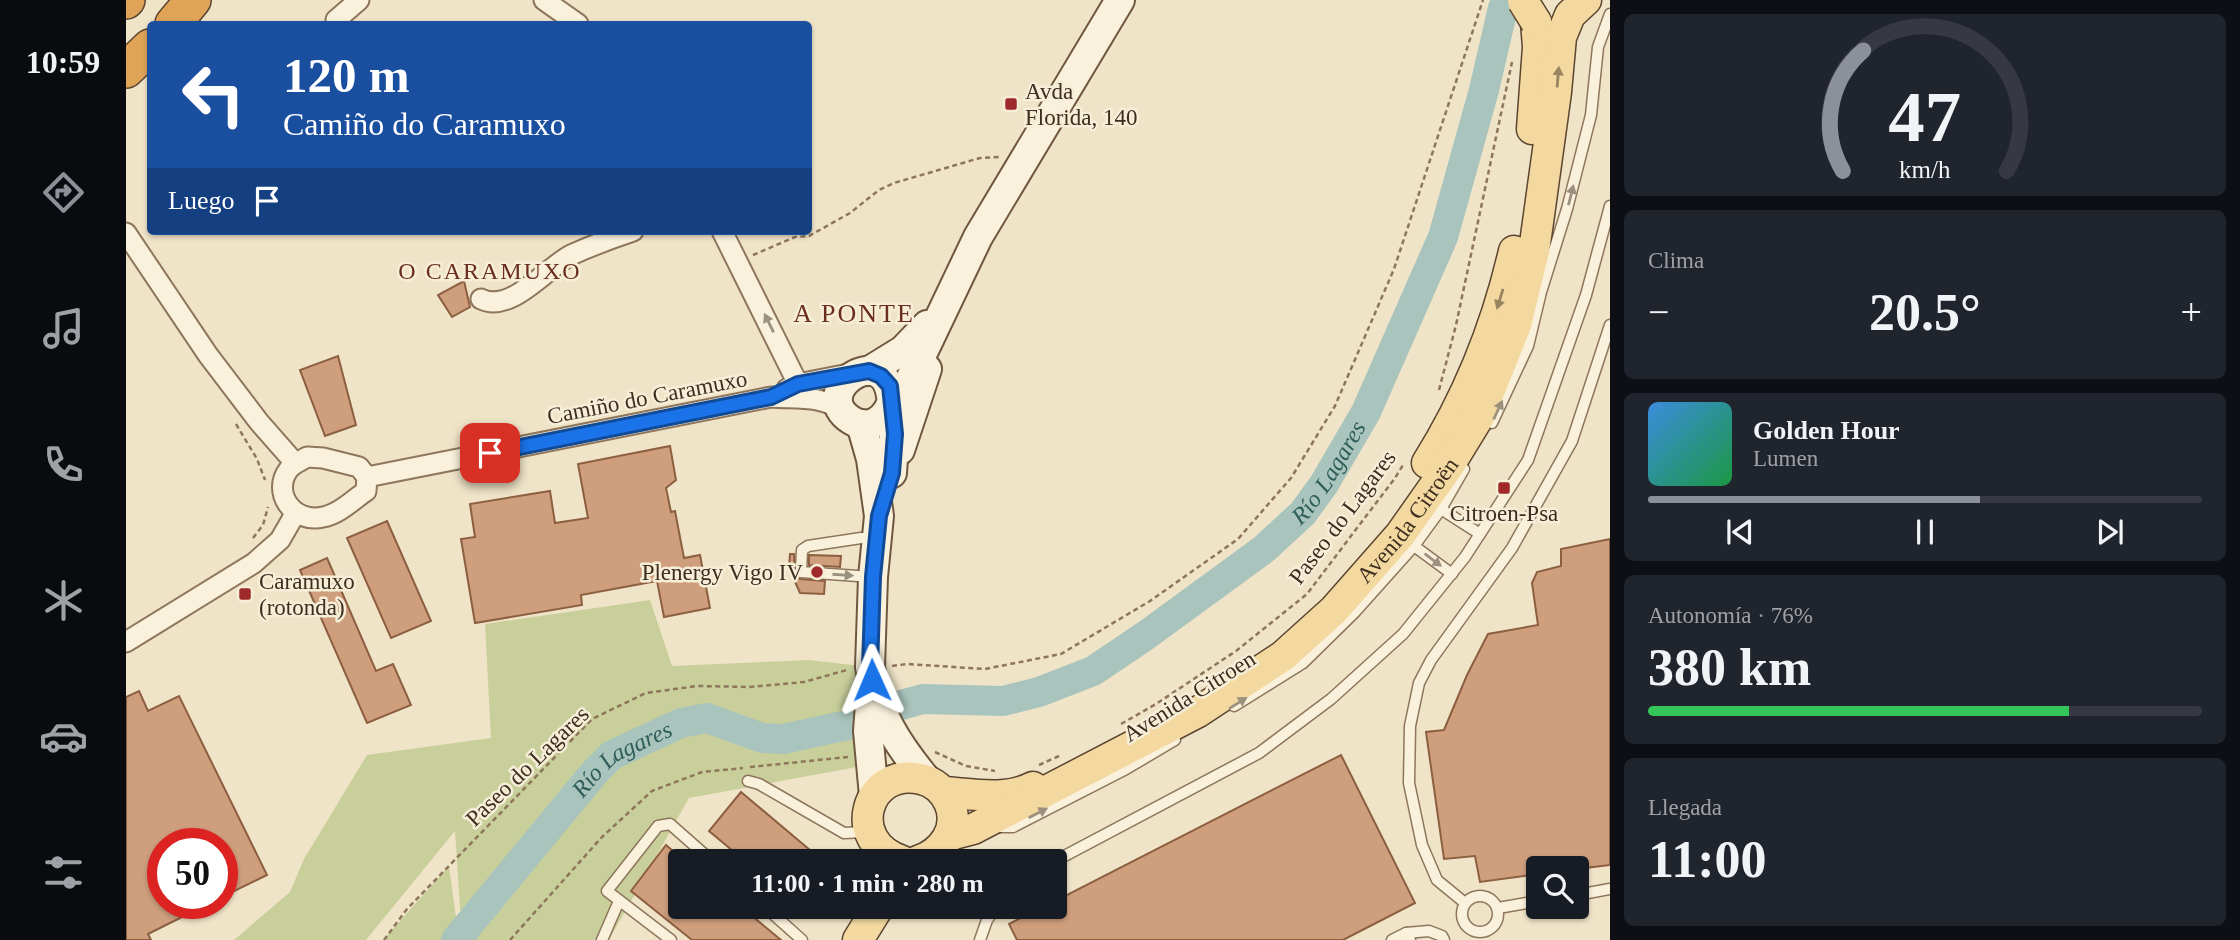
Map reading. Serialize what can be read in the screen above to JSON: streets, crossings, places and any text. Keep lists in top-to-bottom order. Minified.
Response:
{"streets":{"main road":["Avenida Citroën","Avenida Citroen"],"street":["Camiño do Caramuxo"],"path":["Paseo do Lagares"]},"crossings":[["Avenida Citroën","Avenida Citroen"]],"districts":["O CARAMUXO","A PONTE"],"water":["Río Lagares"],"places":{"transit":["Avda Florida, 140","Citroen-Psa","Caramuxo (rotonda)"],"other":["Plenergy Vigo IV"]},"page":{"tabs":"10:59","turn":["120 m","Camiño do Caramuxo"],"then":"Luego","tile":["Clima",["Autonomía · 76%","380 km"],["Llegada","11:00"]],"heat":["−","20.5°","+"],"song":["Golden Hour","Lumen"],"limit":"50","trip":"11:00 · 1 min · 280 m","gauge":["47","km/h"]}}
